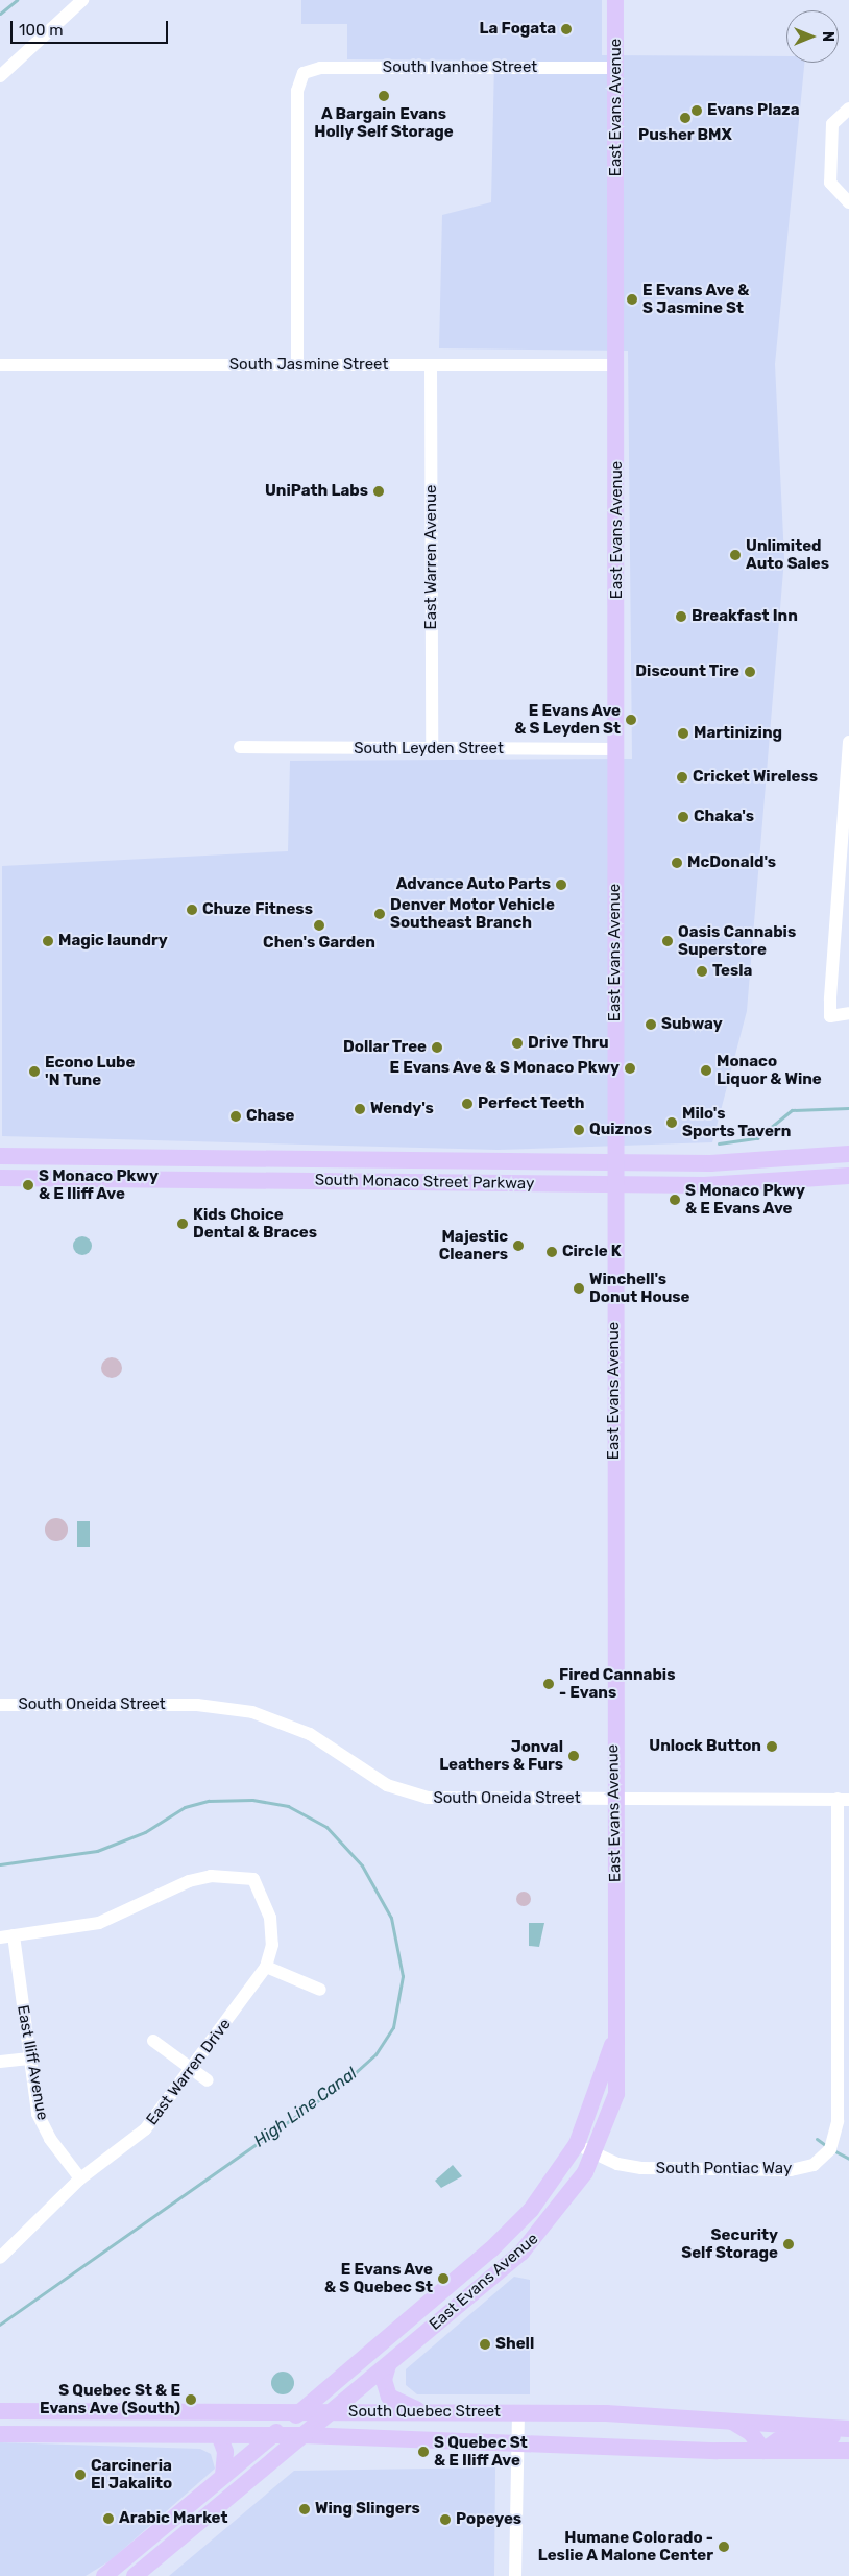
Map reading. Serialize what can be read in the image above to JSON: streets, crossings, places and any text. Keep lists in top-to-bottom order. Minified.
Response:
{"streets":{"main road":["East Evans Avenue","South Monaco Street Parkway","South Quebec Street"],"street":["South Ivanhoe Street","South Jasmine Street","East Warren Avenue","South Leyden Street","South Oneida Street","East Iliff Avenue","East Warren Drive","South Pontiac Way"]},"crossings":[["South Ivanhoe Street","East Evans Avenue"],["South Ivanhoe Street","South Jasmine Street"],["East Evans Avenue","South Jasmine Street"],["East Evans Avenue","South Leyden Street"],["East Evans Avenue","South Monaco Street Parkway"],["East Evans Avenue","South Oneida Street"],["East Evans Avenue","South Pontiac Way"],["East Evans Avenue","South Quebec Street"],["South Jasmine Street","East Warren Avenue"],["East Warren Avenue","South Leyden Street"],["South Oneida Street","South Pontiac Way"],["East Iliff Avenue","East Warren Drive"]],"water":["High Line Canal"],"places":["La Fogata","A Bargain Evans Holly Self Storage","Evans Plaza","Pusher BMX","E Evans Ave & S Jasmine St","UniPath Labs","Unlimited Auto Sales","Breakfast Inn","Discount Tire","E Evans Ave & S Leyden St","Martinizing","Cricket Wireless","Chaka's","McDonald's","Advance Auto Parts","Chuze Fitness","Denver Motor Vehicle Southeast Branch","Chen's Garden","Magic laundry","Oasis Cannabis Superstore","Tesla","Subway","Drive Thru","Dollar Tree","E Evans Ave & S Monaco Pkwy","Monaco Liquor & Wine","Econo Lube 'N Tune","Perfect Teeth","Wendy's","Chase","Milo's Sports Tavern","Quiznos","S Monaco Pkwy & E Iliff Ave","S Monaco Pkwy & E Evans Ave","Kids Choice Dental & Braces","Majestic Cleaners","Circle K","Winchell's Donut House","Fired Cannabis - Evans","Unlock Button","Jonval Leathers & Furs","Security Self Storage","E Evans Ave & S Quebec St","Shell","S Quebec St & E Evans Ave (South)","S Quebec St & E Iliff Ave","Carcineria El Jakalito","Wing Slingers","Arabic Market","Popeyes","Humane Colorado - Leslie A Malone Center"],"scale_bar":"100 m","north":"right"}
